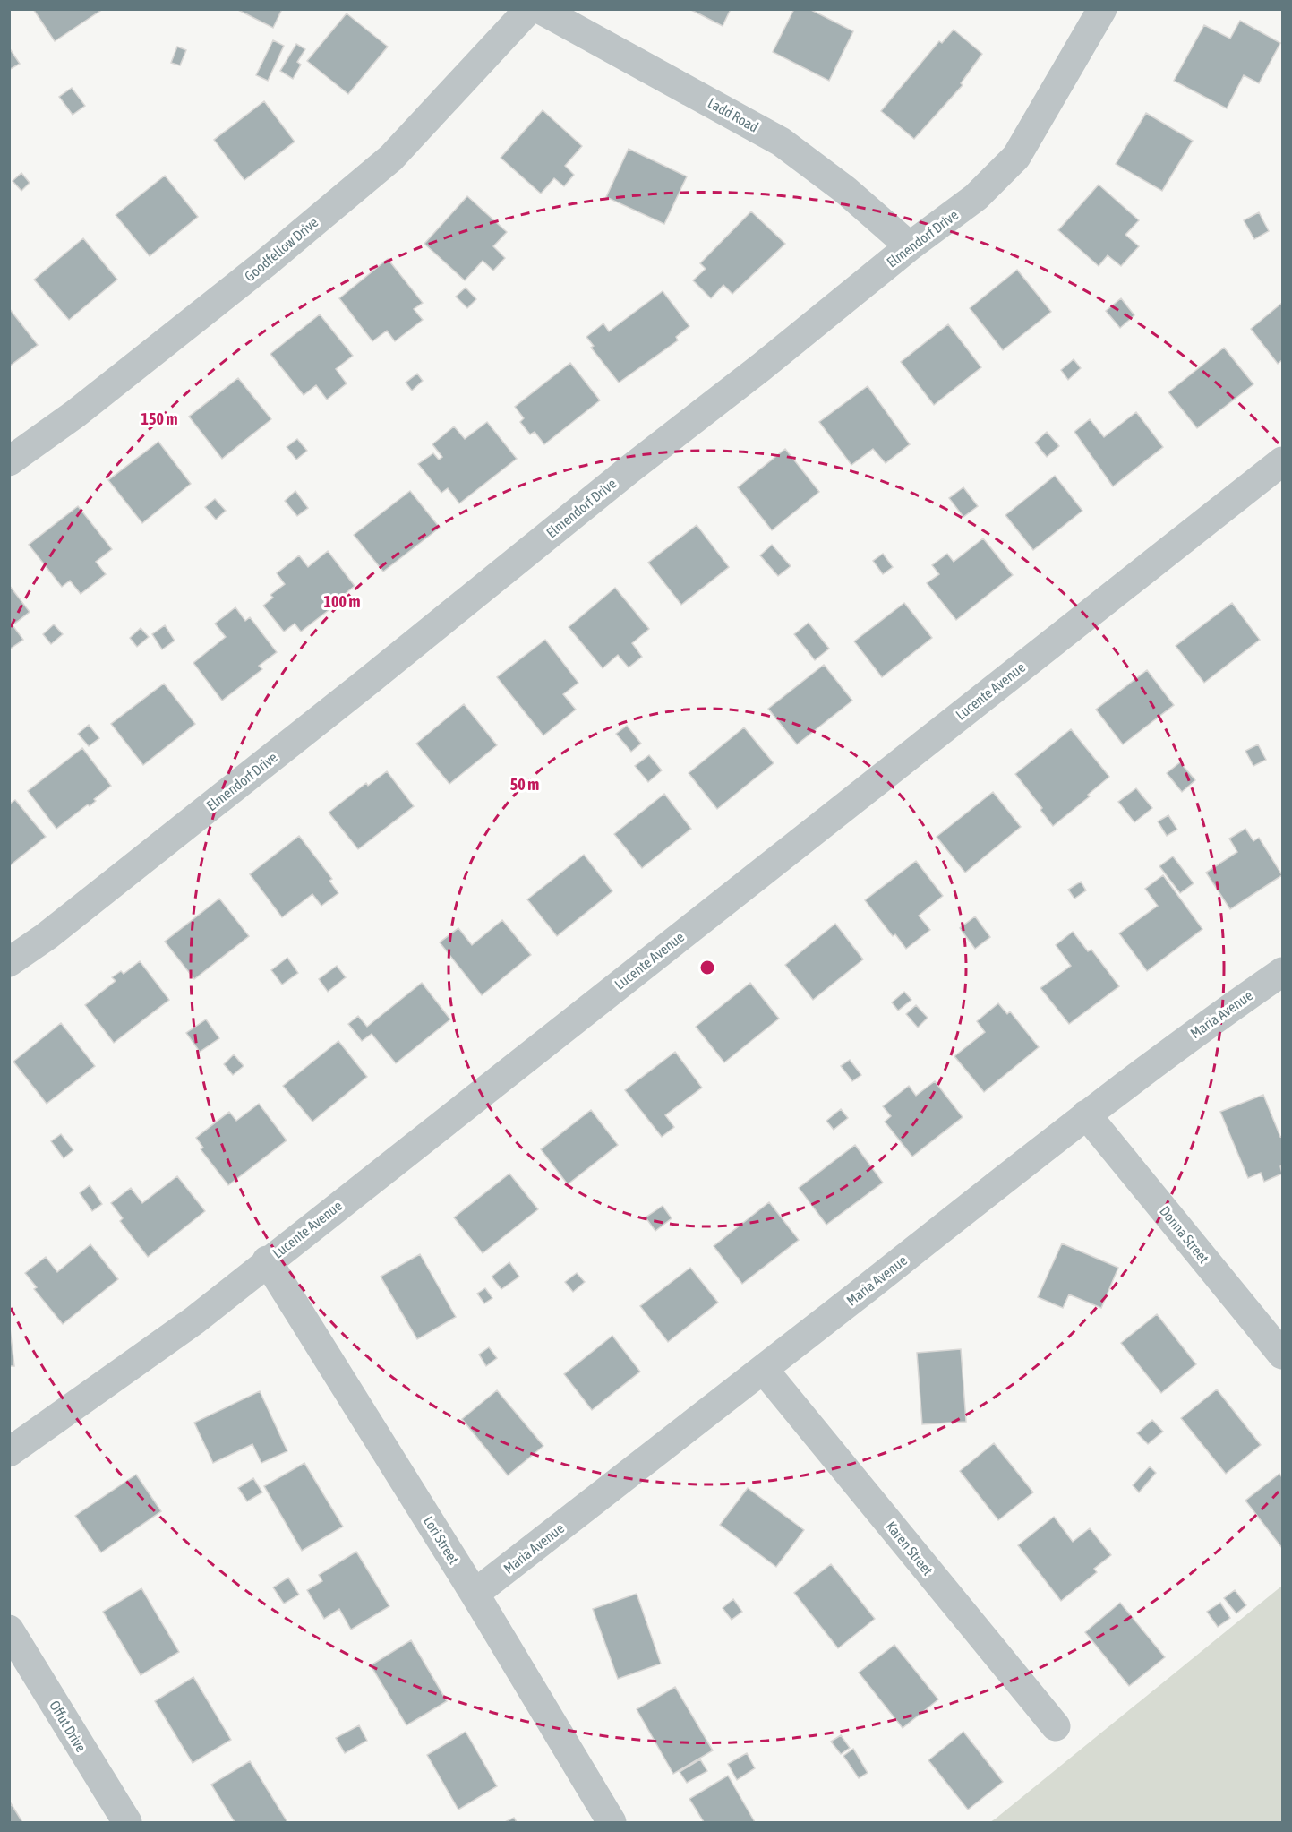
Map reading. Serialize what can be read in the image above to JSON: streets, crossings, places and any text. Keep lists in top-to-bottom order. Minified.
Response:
{"streets":{"street":["Ladd Road","Elmendorf Drive","Goodfellow Drive","Lucente Avenue","Maria Avenue","Donna Street","Lori Street","Karen Street","Offut Drive"]},"crossings":[["Ladd Road","Elmendorf Drive"],["Lucente Avenue","Lori Street"],["Maria Avenue","Donna Street"],["Maria Avenue","Lori Street"],["Maria Avenue","Karen Street"]],"rings":["150 m","100 m","50 m"]}
